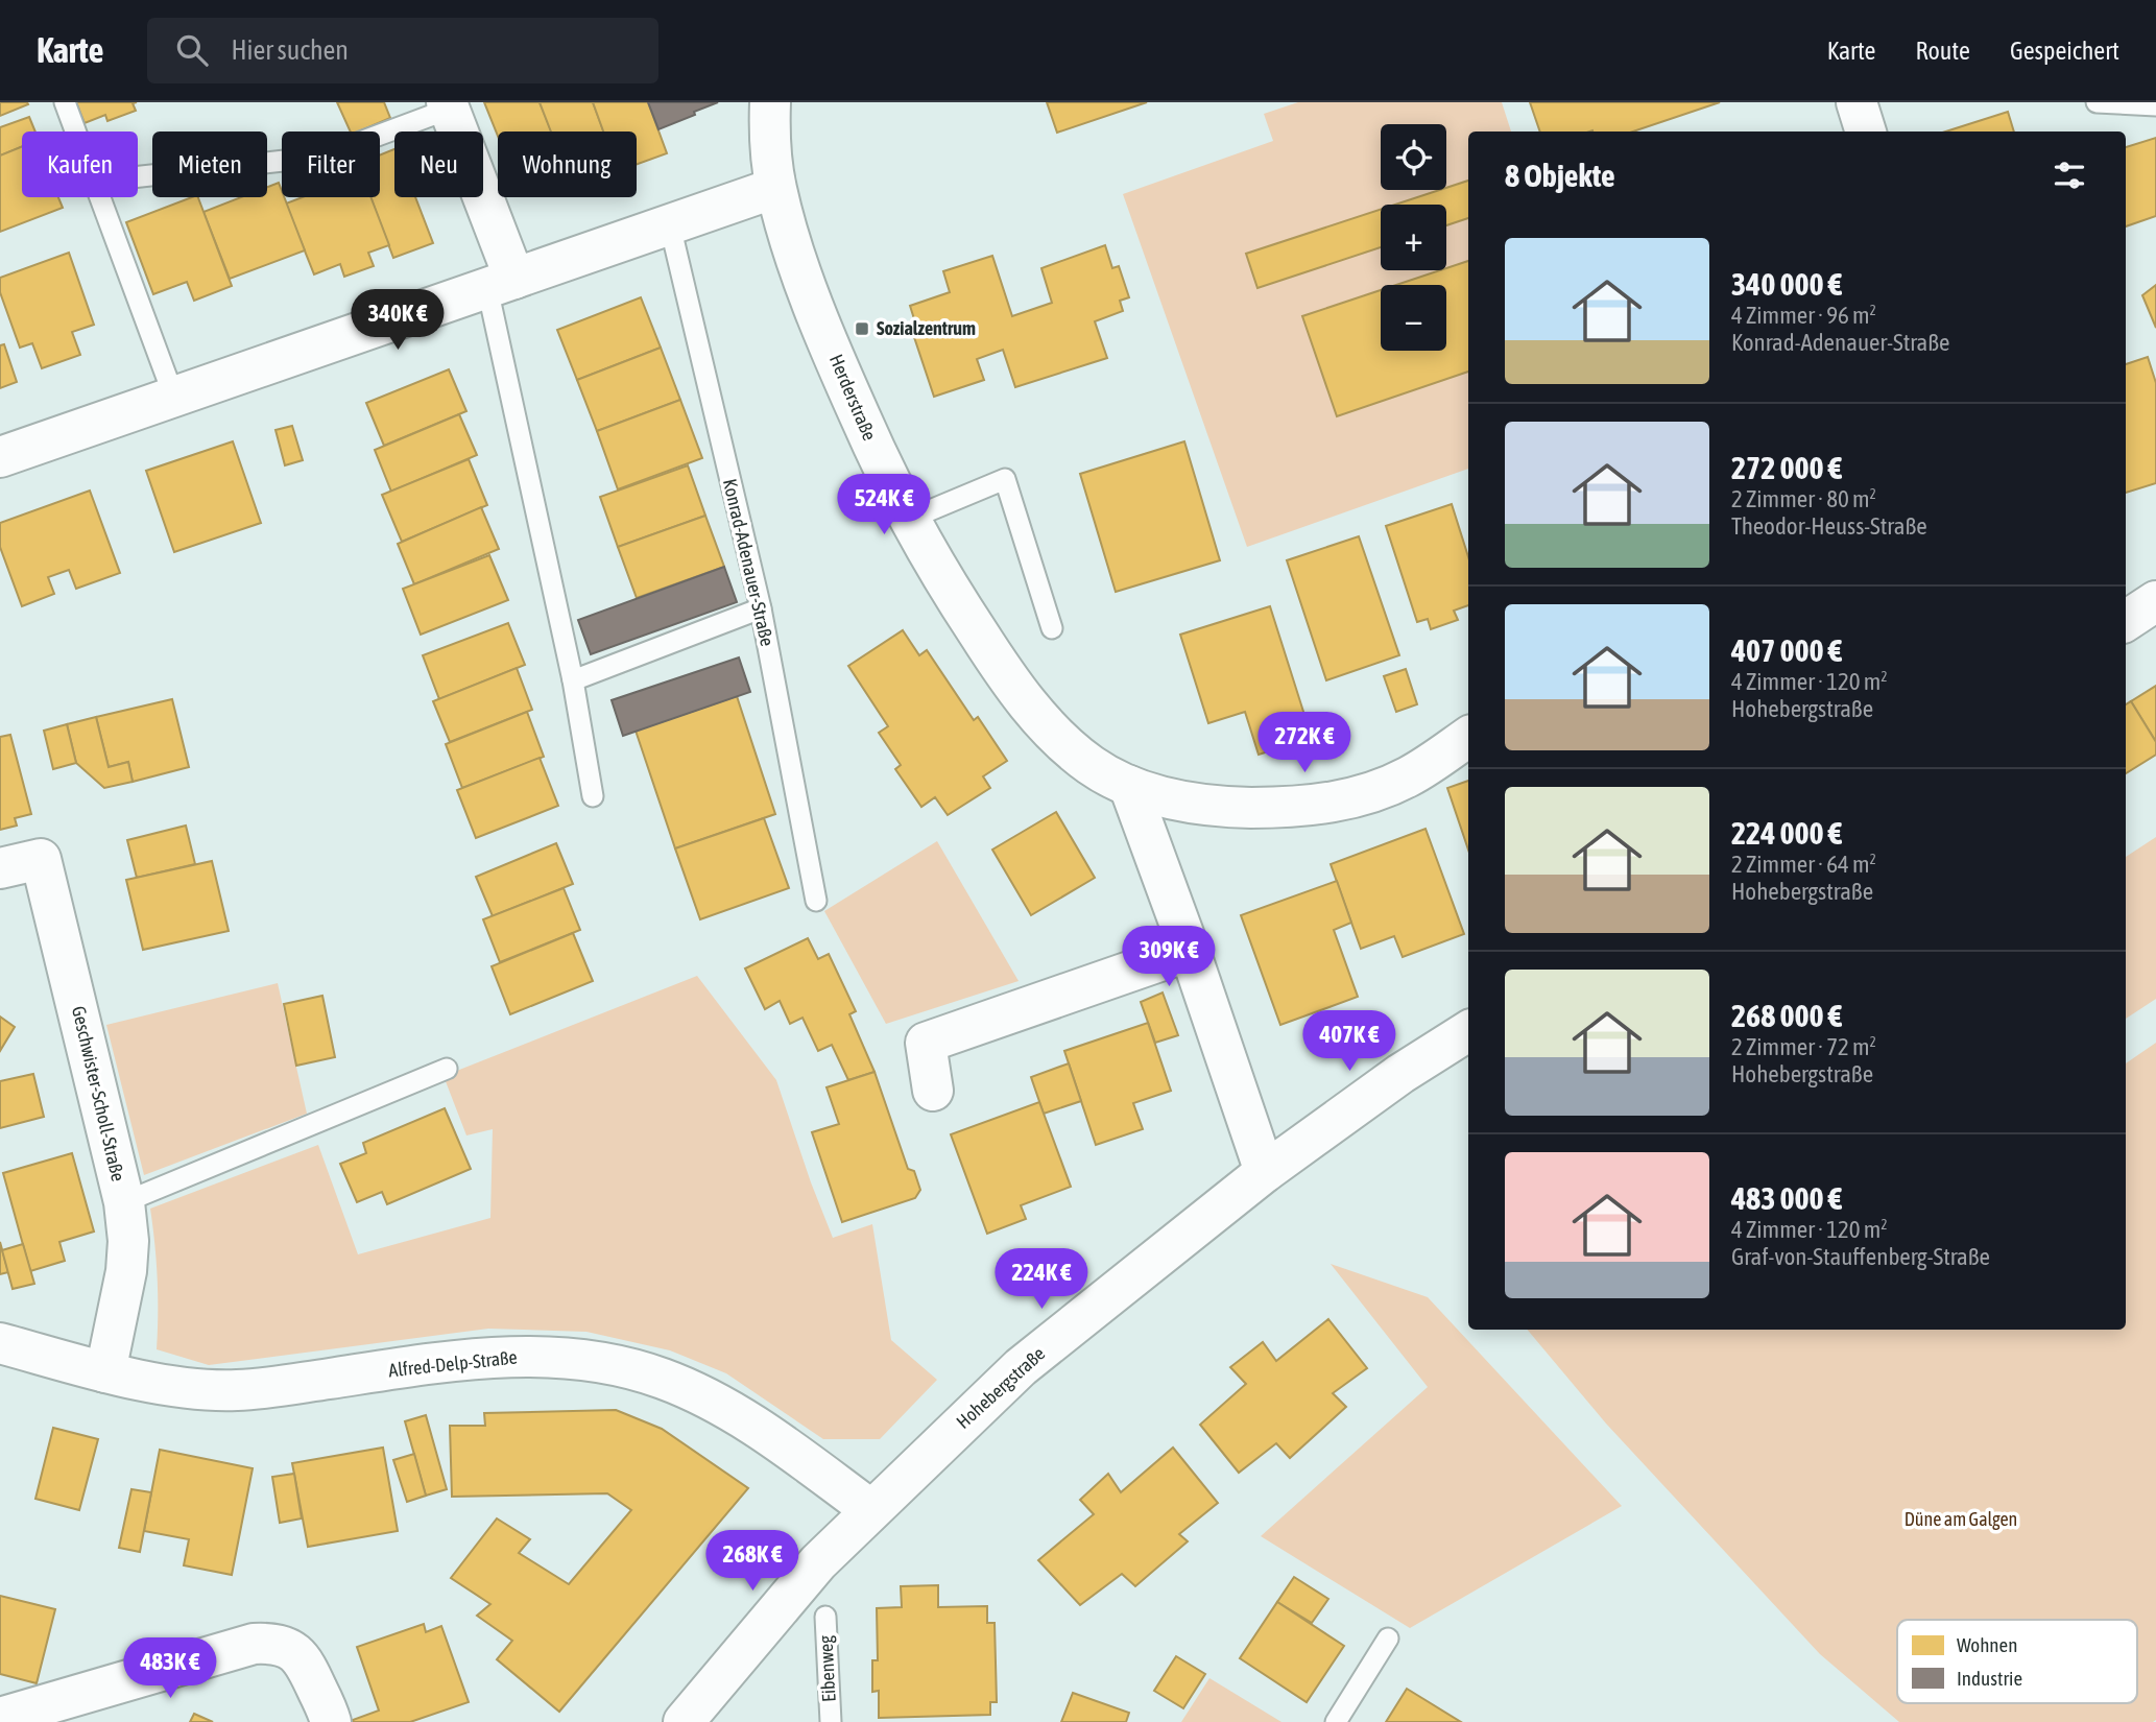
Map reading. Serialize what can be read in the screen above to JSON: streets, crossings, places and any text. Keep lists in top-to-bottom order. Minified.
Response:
{"streets":{"street":["Herderstraße","Geschwister-Scholl-Straße","Alfred-Delp-Straße","Hohebergstraße"],"lane":["Konrad-Adenauer-Straße","Eibenweg"]},"crossings":[["Geschwister-Scholl-Straße","Alfred-Delp-Straße"],["Alfred-Delp-Straße","Hohebergstraße"]],"parks":["Düne am Galgen"],"places":{"transit":["Sozialzentrum"]},"legend":["Wohnen","Industrie"],"page":{"header":"Karte","search":"Hier suchen","nav":["Karte","Route","Gespeichert"],"map_buttons":["+","−"],"chip":["Kaufen","Mieten","Filter","Neu","Wohnung"],"heading":"8 Objekte","list":[{"name":"340 000 €","note":"4 Zimmer · 96 m² · Konrad-Adenauer-Straße"},{"name":"272 000 €","note":"2 Zimmer · 80 m² · Theodor-Heuss-Straße"},{"name":"407 000 €","note":"4 Zimmer · 120 m² · Hohebergstraße"},{"name":"224 000 €","note":"2 Zimmer · 64 m² · Hohebergstraße"},{"name":"268 000 €","note":"2 Zimmer · 72 m² · Hohebergstraße"},{"name":"483 000 €","note":"4 Zimmer · 120 m² · Graf-von-Stauffenberg-Straße"}],"price":["340K €","524K €","272K €","309K €","407K €","224K €","268K €","483K €"]}}
